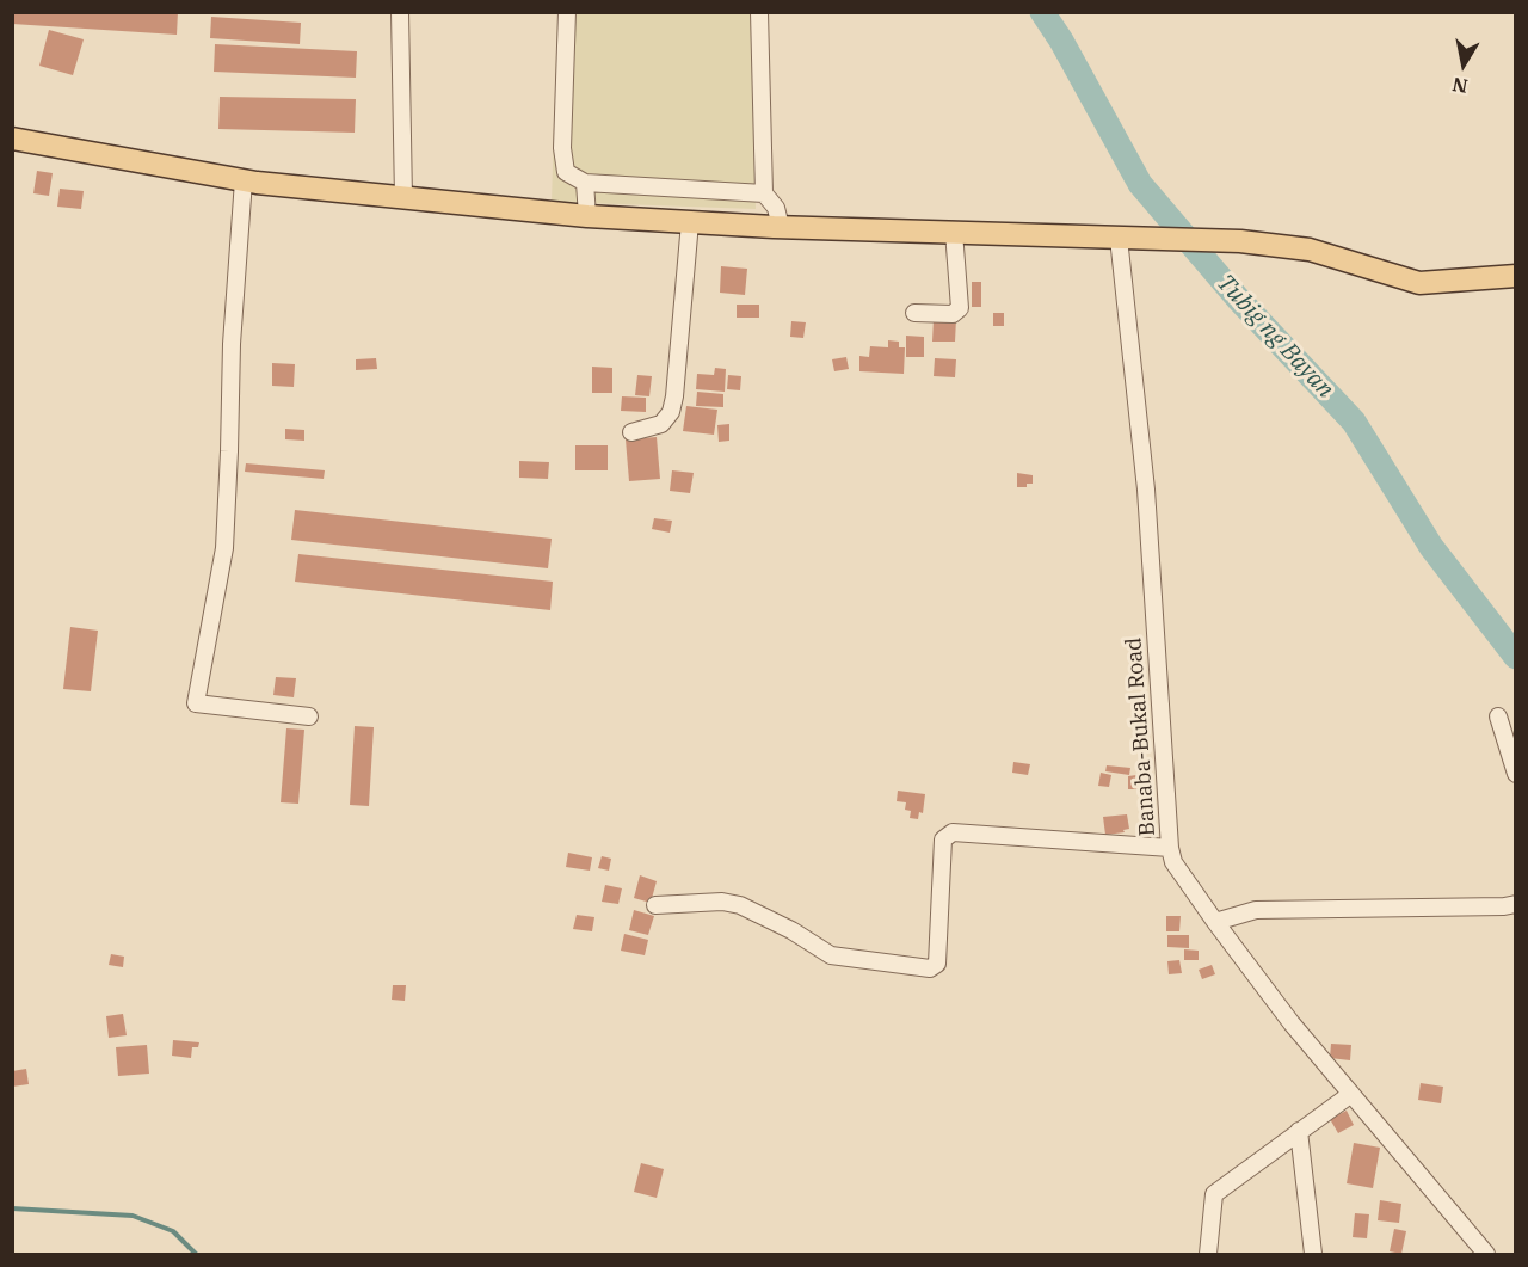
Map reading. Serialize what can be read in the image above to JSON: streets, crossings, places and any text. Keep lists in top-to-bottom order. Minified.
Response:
{"streets":{"street":["Banaba-Bukal Road"]},"water":["Tubig ng Bayan"],"north":"bottom"}
